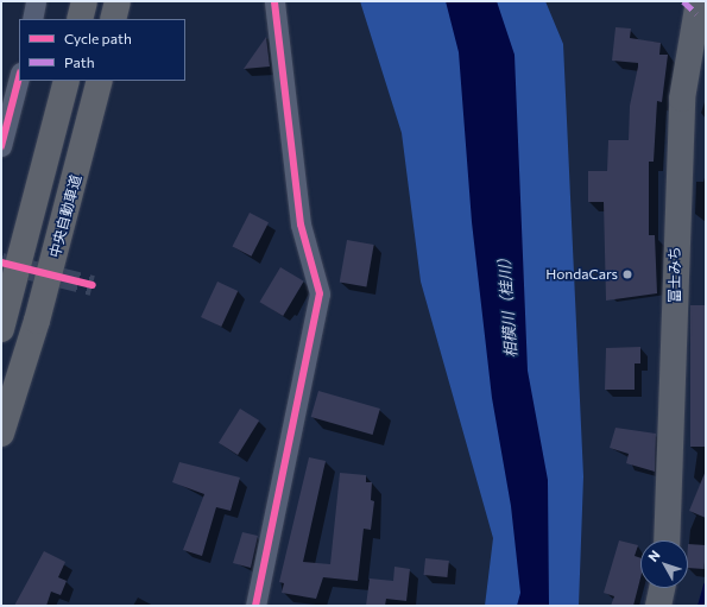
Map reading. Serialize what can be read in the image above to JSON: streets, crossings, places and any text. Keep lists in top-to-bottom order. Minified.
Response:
{"streets":{"highway":["中央自動車道","富士みち"]},"water":["相模川（桂川）"],"places":["HondaCars"],"legend":["Cycle path","Path"],"north":"top left"}
